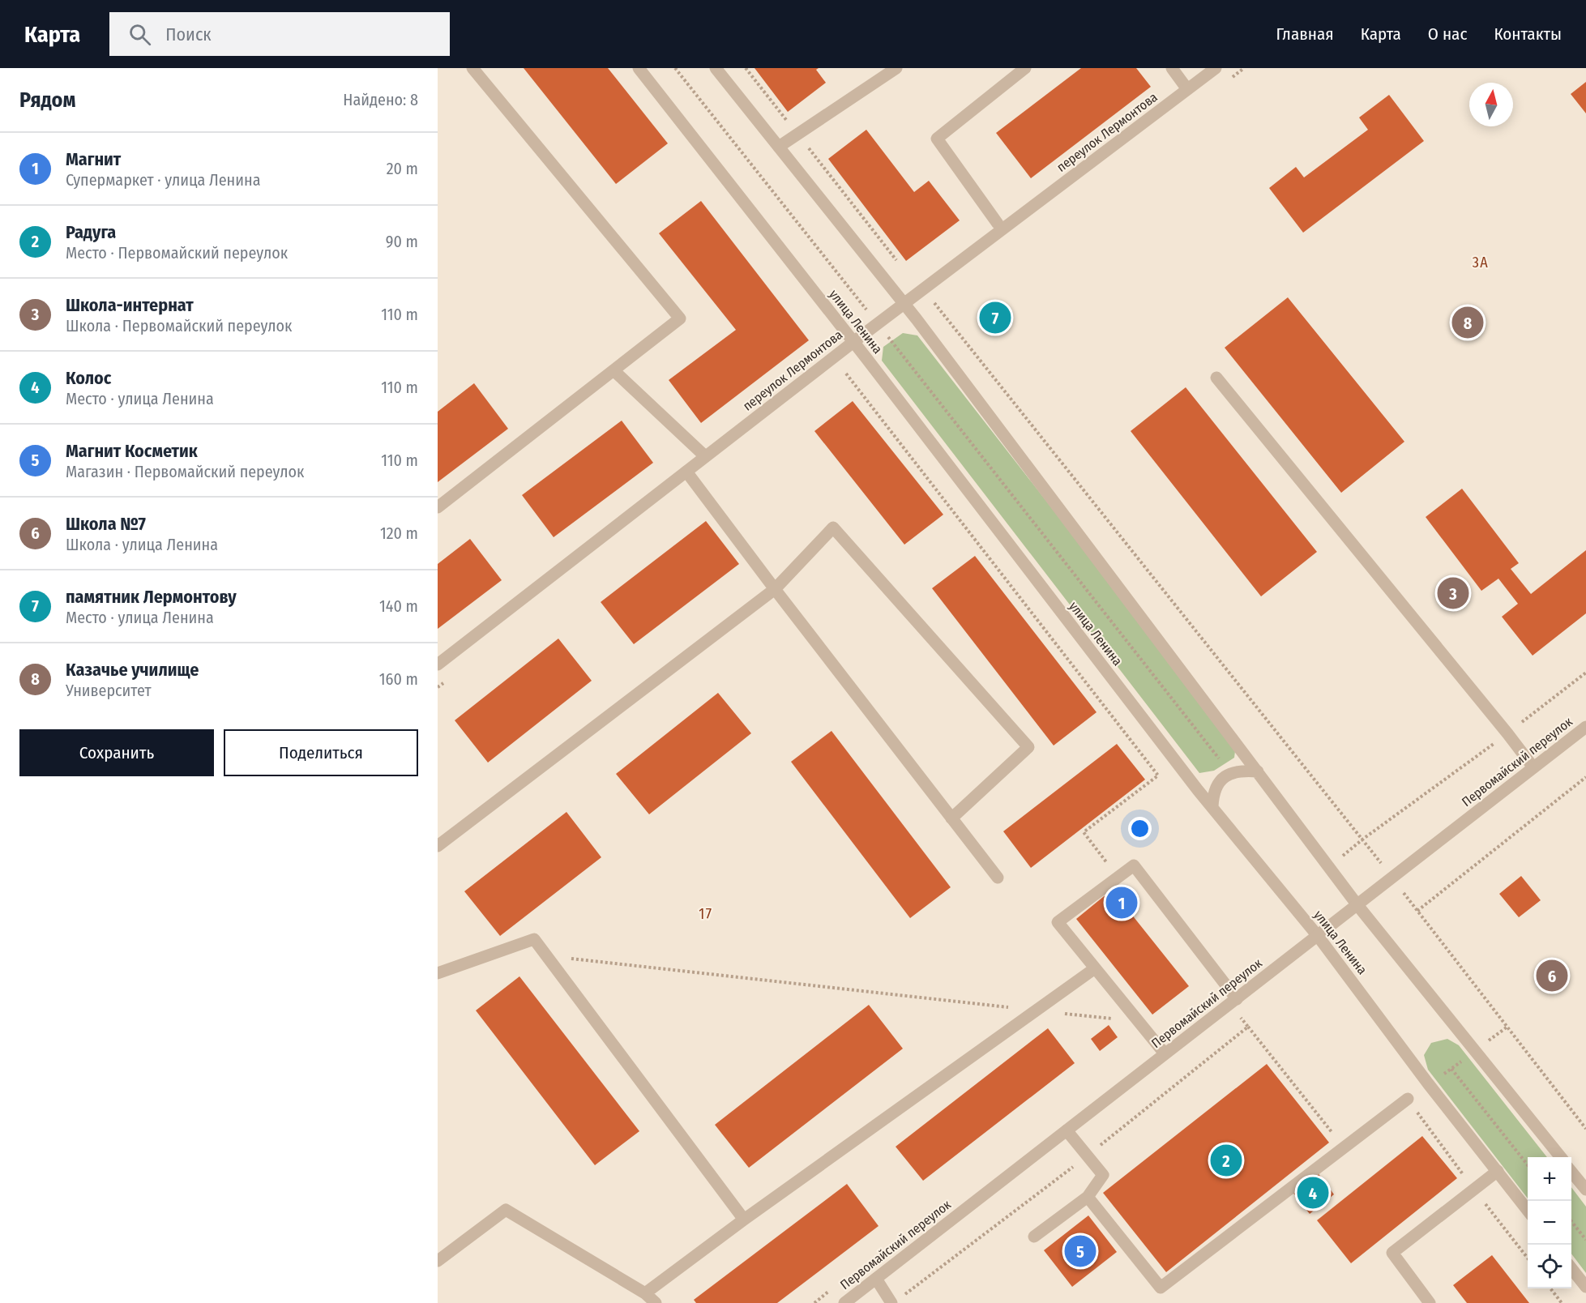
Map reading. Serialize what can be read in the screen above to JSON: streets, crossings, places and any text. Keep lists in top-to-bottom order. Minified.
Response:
{"streets":{"street":["переулок Лермонтова","улица Ленина","Первомайский переулок"]},"crossings":[["переулок Лермонтова","улица Ленина"],["улица Ленина","Первомайский переулок"]],"districts":["3А","17"],"north":"top","page":{"header":"Карта","search":"Поиск","nav":["Главная","Карта","О нас","Контакты"],"heading":["Рядом","Найдено: 8"],"list":[{"mark":"1","name":"Магнит","note":"Супермаркет · улица Ленина","value":"20 m"},{"mark":"2","name":"Радуга","note":"Место · Первомайский переулок","value":"90 m"},{"mark":"3","name":"Школа-интернат","note":"Школа · Первомайский переулок","value":"110 m"},{"mark":"4","name":"Колос","note":"Место · улица Ленина","value":"110 m"},{"mark":"5","name":"Магнит Косметик","note":"Магазин · Первомайский переулок","value":"110 m"},{"mark":"6","name":"Школа №7","note":"Школа · улица Ленина","value":"120 m"},{"mark":"7","name":"памятник Лермонтову","note":"Место · улица Ленина","value":"140 m"},{"mark":"8","name":"Казачье училище","note":"Университет","value":"160 m"}],"pins":["7","8","3","1","6","2","4","5"],"buttons":["Сохранить","Поделиться"],"map_buttons":["+","−"]}}
